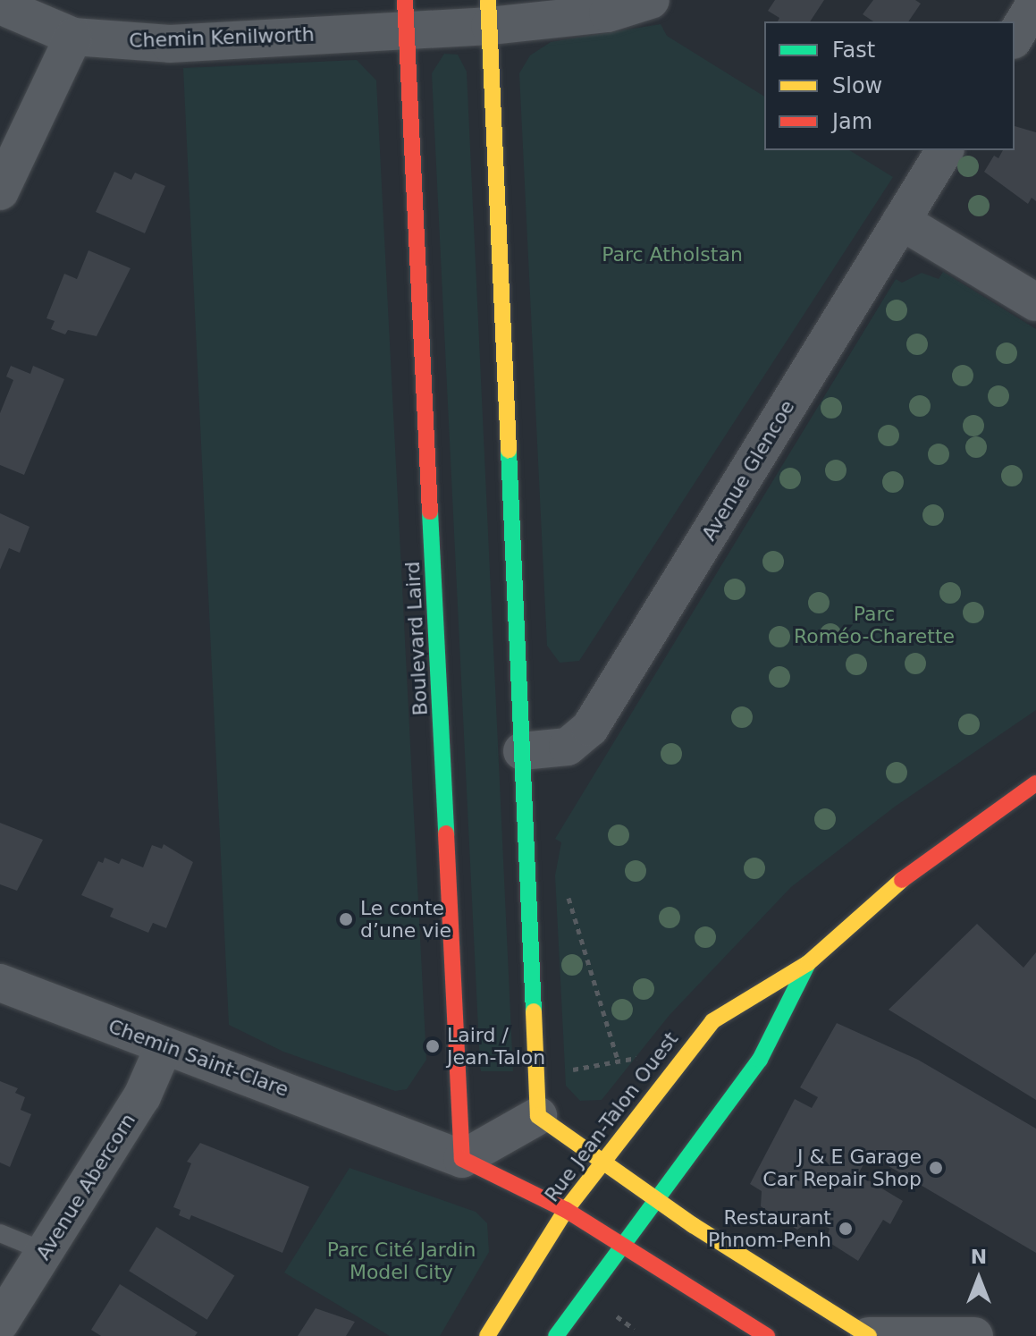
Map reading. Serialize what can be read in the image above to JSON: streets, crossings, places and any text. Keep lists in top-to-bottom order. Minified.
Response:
{"streets":{"street":["Chemin Kenilworth","Avenue Glencoe","Boulevard Laird","Chemin Saint-Clare","Rue Jean-Talon Ouest","Avenue Abercorn"]},"crossings":[["Chemin Kenilworth","Boulevard Laird"],["Boulevard Laird","Chemin Saint-Clare"],["Chemin Saint-Clare","Avenue Abercorn"]],"parks":["Parc Atholstan","Parc Roméo-Charette","Parc Cité Jardin Model City"],"places":["Le conte d’une vie","Laird / Jean-Talon","J & E Garage Car Repair Shop","Restaurant Phnom-Penh"],"legend":["Fast","Slow","Jam"],"north":"top"}
